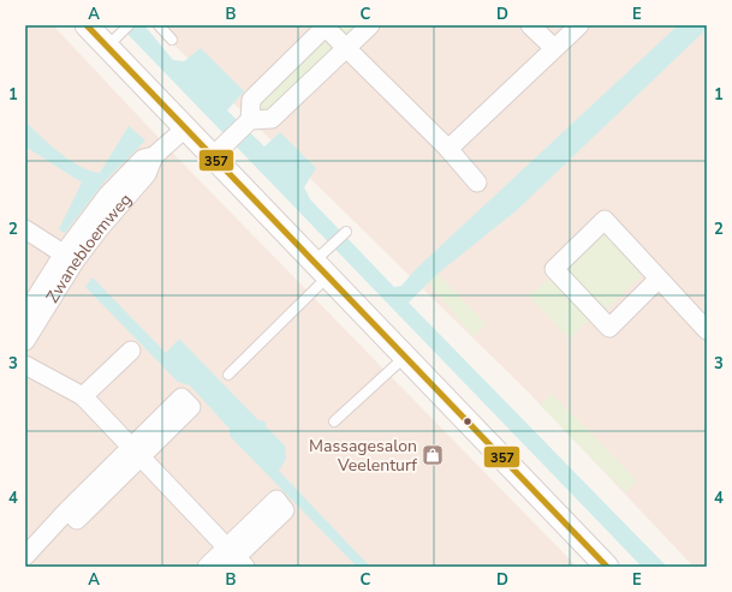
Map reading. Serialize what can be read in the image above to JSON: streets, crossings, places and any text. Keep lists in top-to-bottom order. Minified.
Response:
{"streets":{"street":["Zwanebloemweg"]},"places":{"shop":["Massagesalon Veelenturf"]},"lines":["transit line 357"],"grid":{"columns":["A","B","C","D","E"],"rows":["1","2","3","4"]}}
